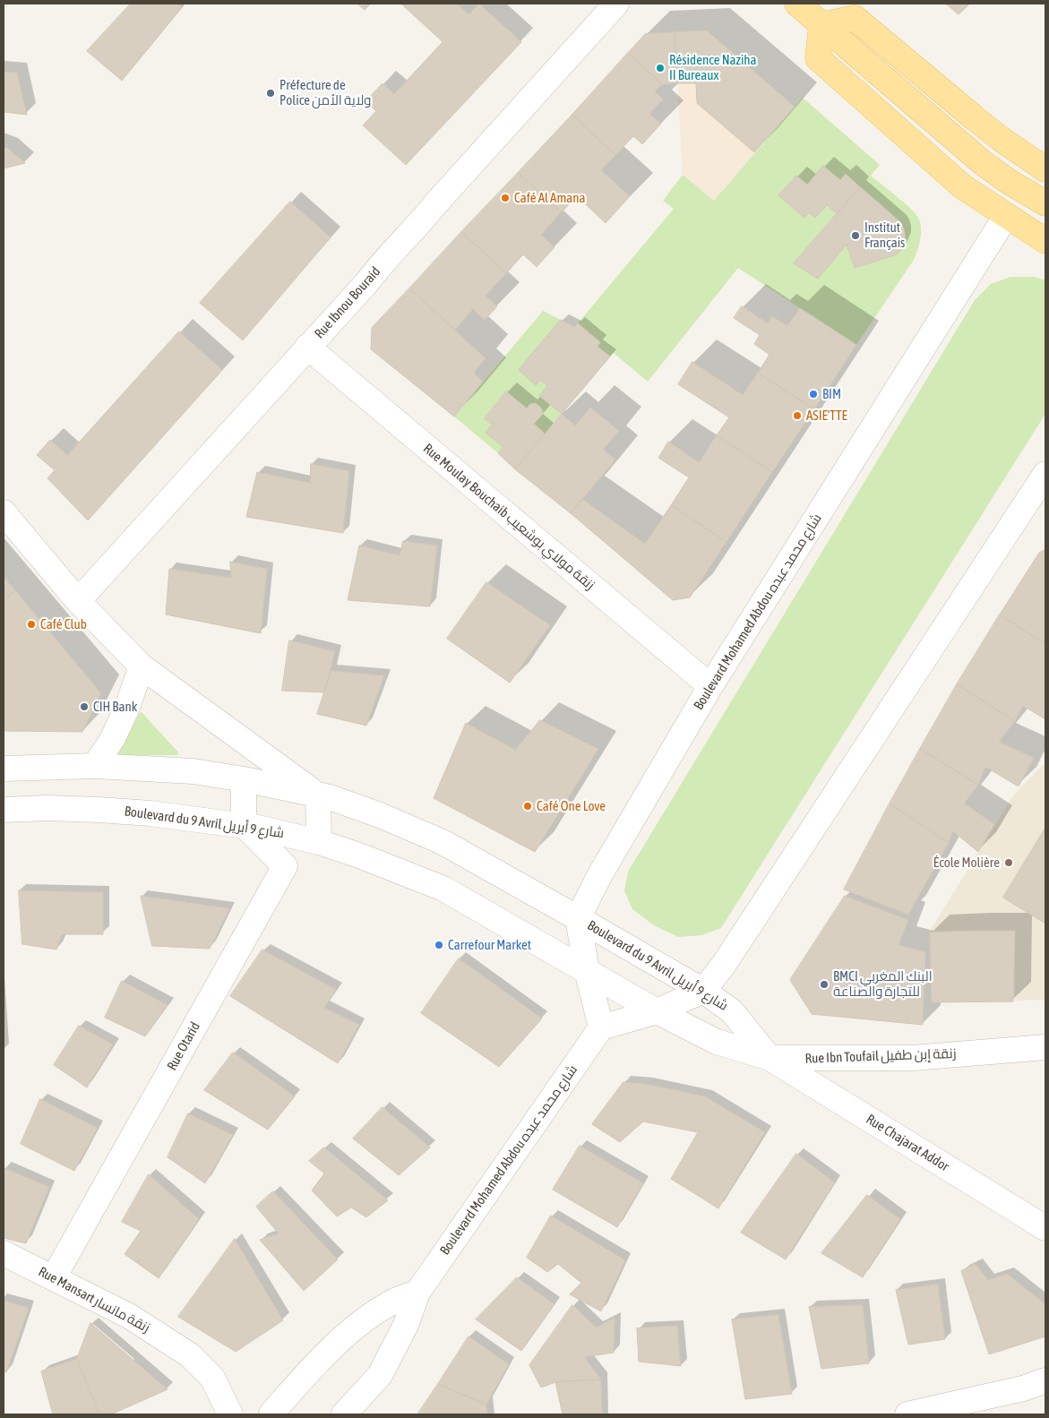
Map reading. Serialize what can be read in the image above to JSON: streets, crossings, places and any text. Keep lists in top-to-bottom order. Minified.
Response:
{"streets":{"street":["Rue Ibnou Bouraid","Rue Moulay Bouchaib زنقة مولاي بوشعيب","Boulevard Mohamed Abdou شارع محمد عبده","Boulevard du 9 Avril شارع 9 أبريل","Rue Otarid","Rue Ibn Toufail زنقة إبن طفيل","Rue Chajarat Addor","Rue Mansart زنقة مانسار"]},"crossings":[["Rue Ibnou Bouraid","Rue Moulay Bouchaib زنقة مولاي بوشعيب"],["Rue Moulay Bouchaib زنقة مولاي بوشعيب","Boulevard Mohamed Abdou شارع محمد عبده"],["Boulevard Mohamed Abdou شارع محمد عبده","Boulevard du 9 Avril شارع 9 أبريل"],["Boulevard du 9 Avril شارع 9 أبريل","Rue Otarid"],["Boulevard du 9 Avril شارع 9 أبريل","Rue Ibn Toufail زنقة إبن طفيل"],["Boulevard du 9 Avril شارع 9 أبريل","Rue Chajarat Addor"],["Rue Otarid","Rue Mansart زنقة مانسار"],["Rue Ibn Toufail زنقة إبن طفيل","Rue Chajarat Addor"]],"places":["Résidence Naziha II Bureaux","Préfecture de Police ولاية الأمن","Café Al Amana","Institut Français","BIM","ASIE'TTE","Café Club","CIH Bank","Café One Love","École Molière","Carrefour Market","BMCI البنك المغربي للتجارة والصناعة"]}
